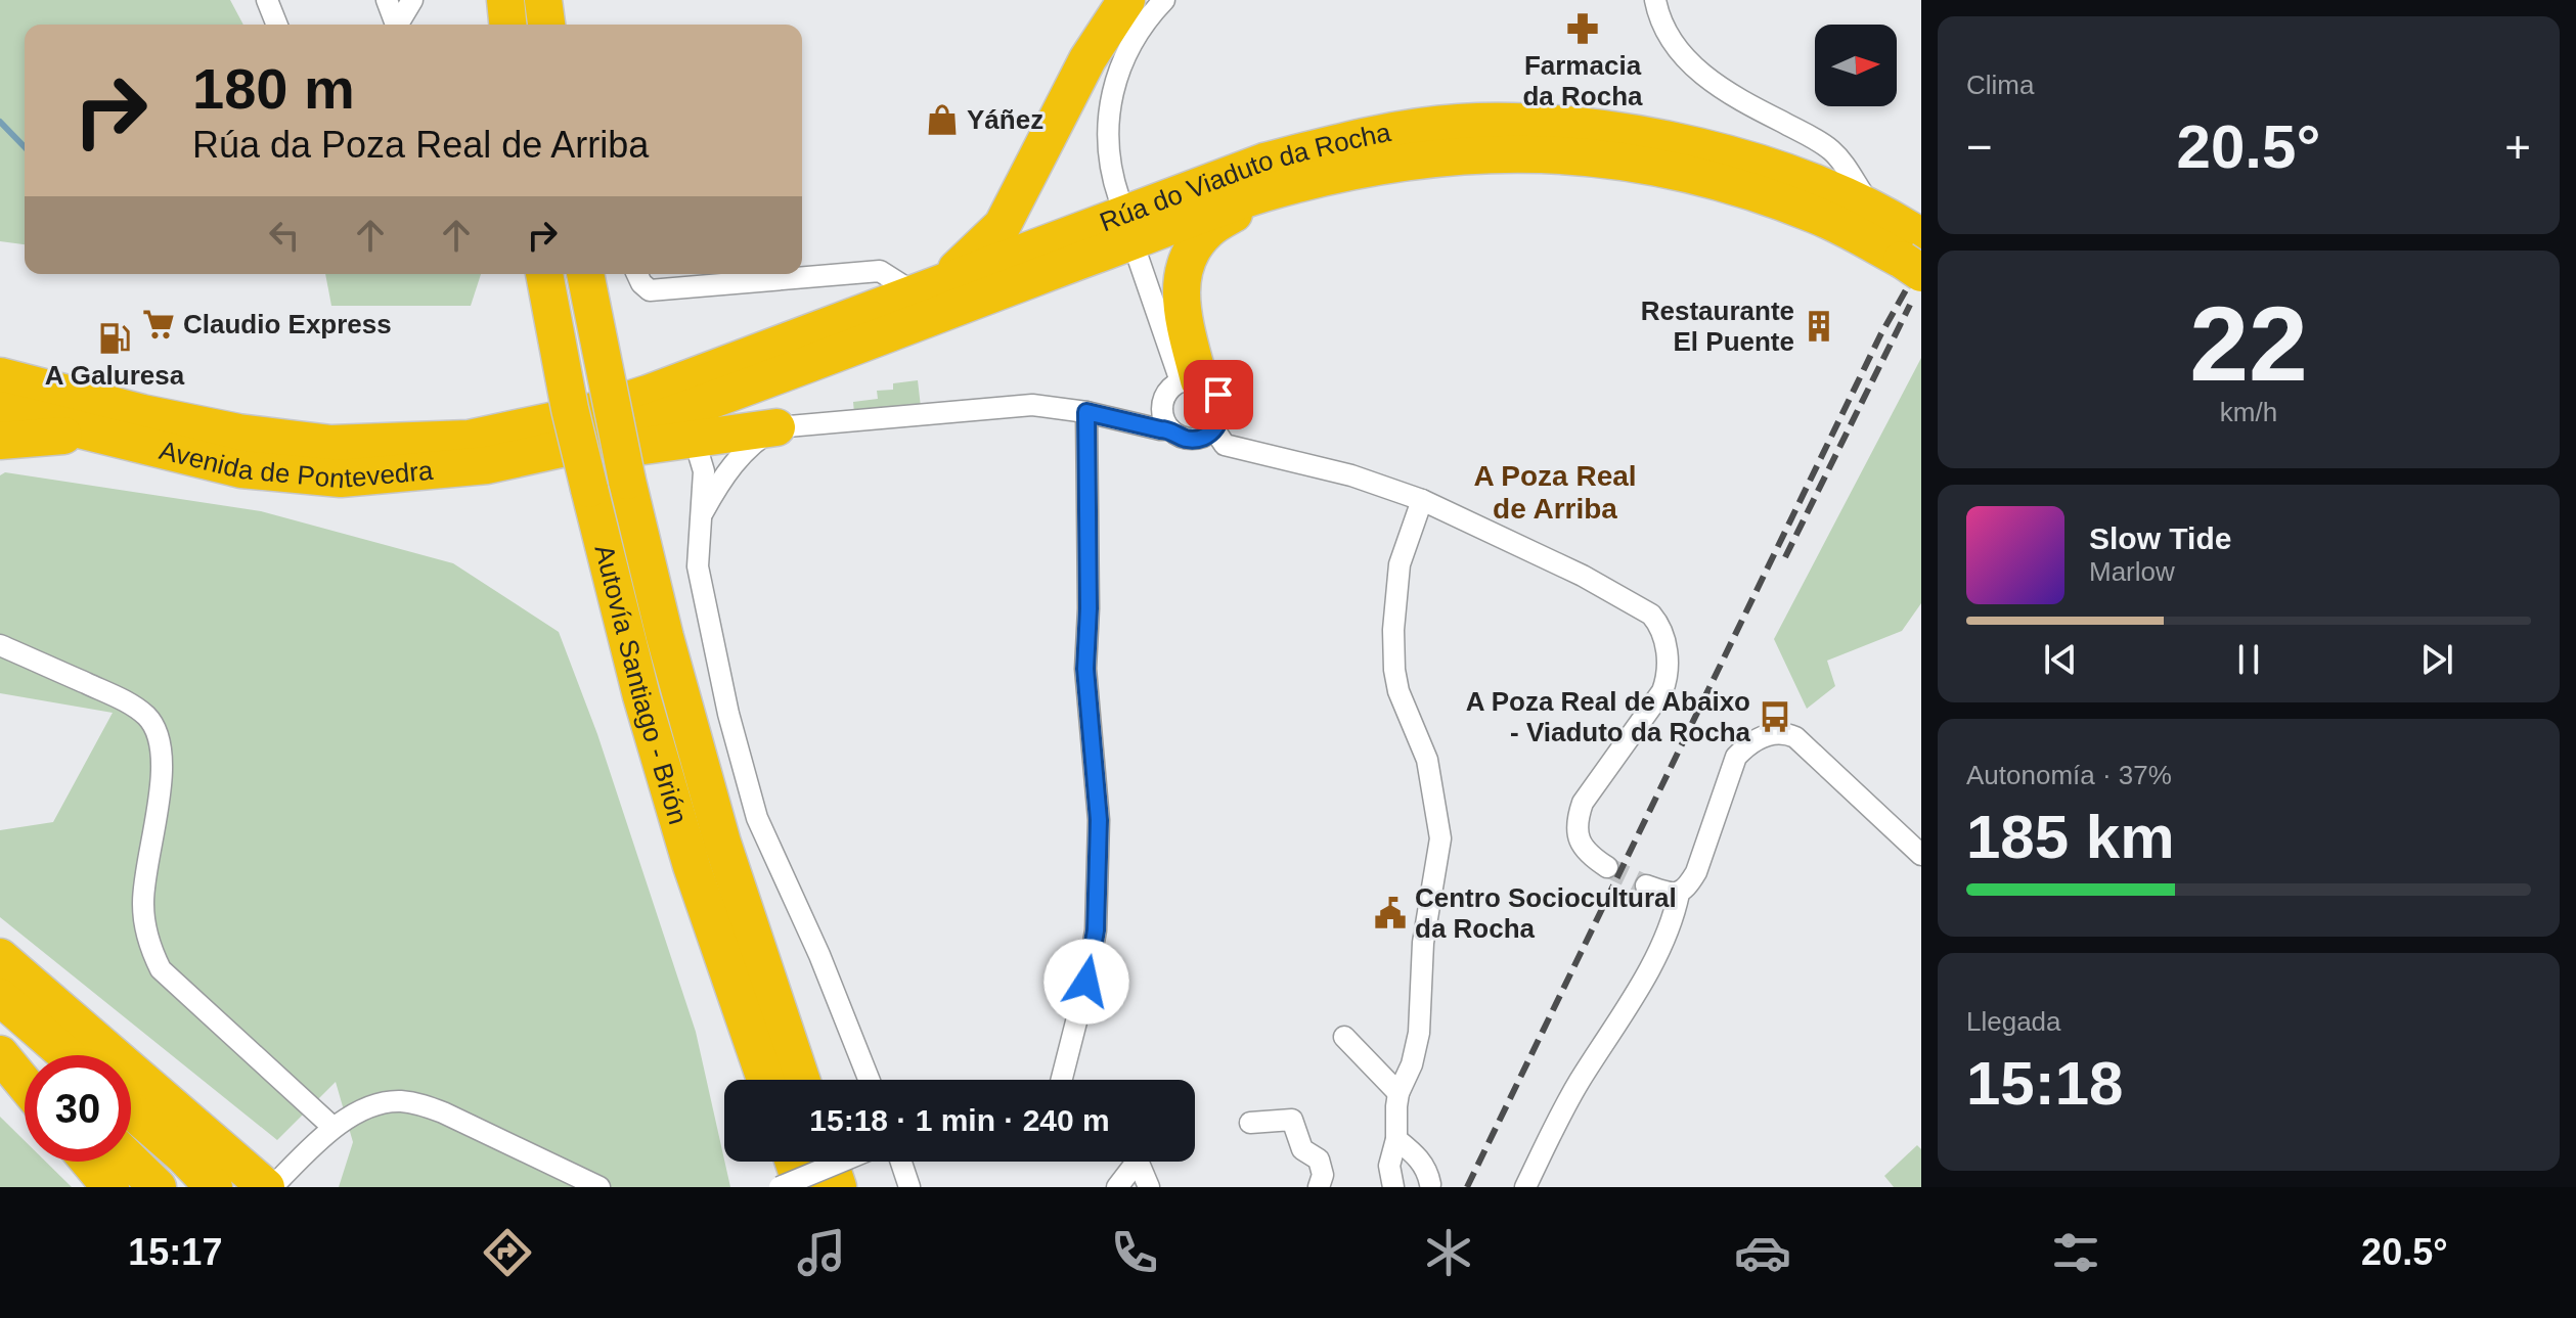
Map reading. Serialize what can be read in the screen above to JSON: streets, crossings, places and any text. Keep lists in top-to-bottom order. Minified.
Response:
{"streets":{"highway":["Rúa do Viaduto da Rocha","Avenida de Pontevedra","Autovía Santiago - Brión"]},"crossings":[["Rúa do Viaduto da Rocha","Avenida de Pontevedra"]],"districts":["A Poza Real de Arriba"],"places":{"pharmacy":["Farmacia da Rocha"],"shop":["Yáñez"],"supermarket":["Claudio Express"],"building":["Restaurante El Puente"],"fuel station":["A Galuresa"],"bus stop":["A Poza Real de Abaixo - Viaduto da Rocha"],"public building":["Centro Sociocultural da Rocha"]},"north":"right","page":{"tile":["Clima",["22","km/h"],["Autonomía · 37%","185 km"],["Llegada","15:18"]],"turn":["180 m","Rúa da Poza Real de Arriba"],"heat":["−","20.5°","+"],"song":["Slow Tide","Marlow"],"limit":"30","trip":"15:18 · 1 min · 240 m","tabs":["15:17","20.5°"]}}
